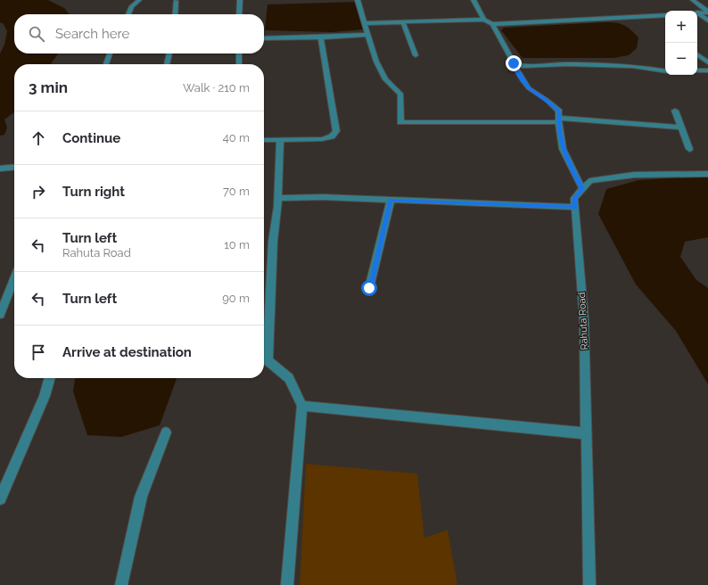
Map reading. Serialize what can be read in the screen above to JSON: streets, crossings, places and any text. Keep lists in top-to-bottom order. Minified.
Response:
{"streets":{"street":["Rahuta Road"]},"page":{"map_buttons":["+","−"],"search":"Search here","heading":["3 min","Walk · 210 m"],"list":[["Continue","40 m"],["Turn right","70 m"],["Turn left","Rahuta Road","10 m"],["Turn left","90 m"],"Arrive at destination"]}}
